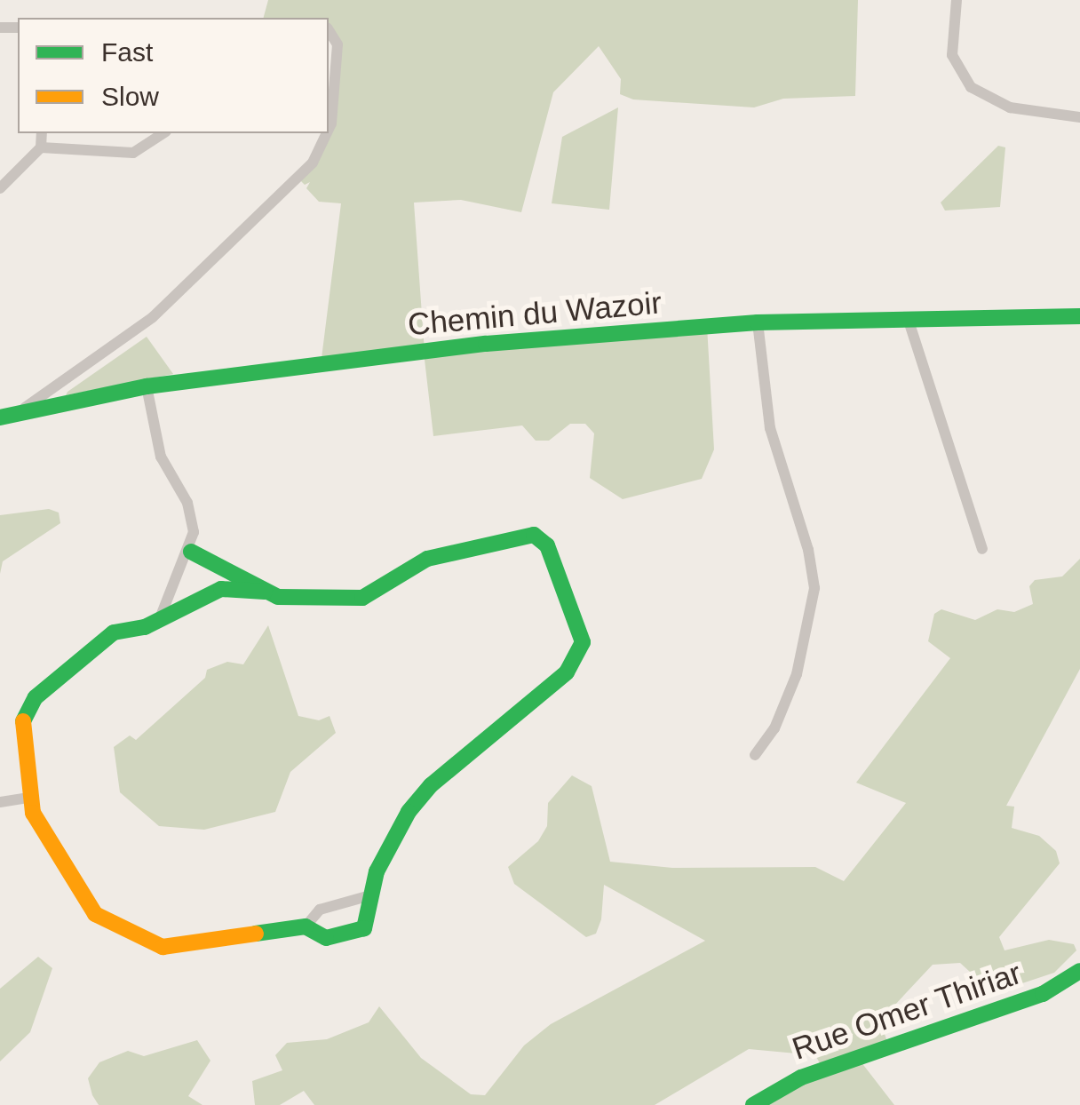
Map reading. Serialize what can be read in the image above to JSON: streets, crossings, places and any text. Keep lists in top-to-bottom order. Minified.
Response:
{"streets":{"street":["Chemin du Wazoir","Rue Omer Thiriar"]},"legend":["Fast","Slow"]}
